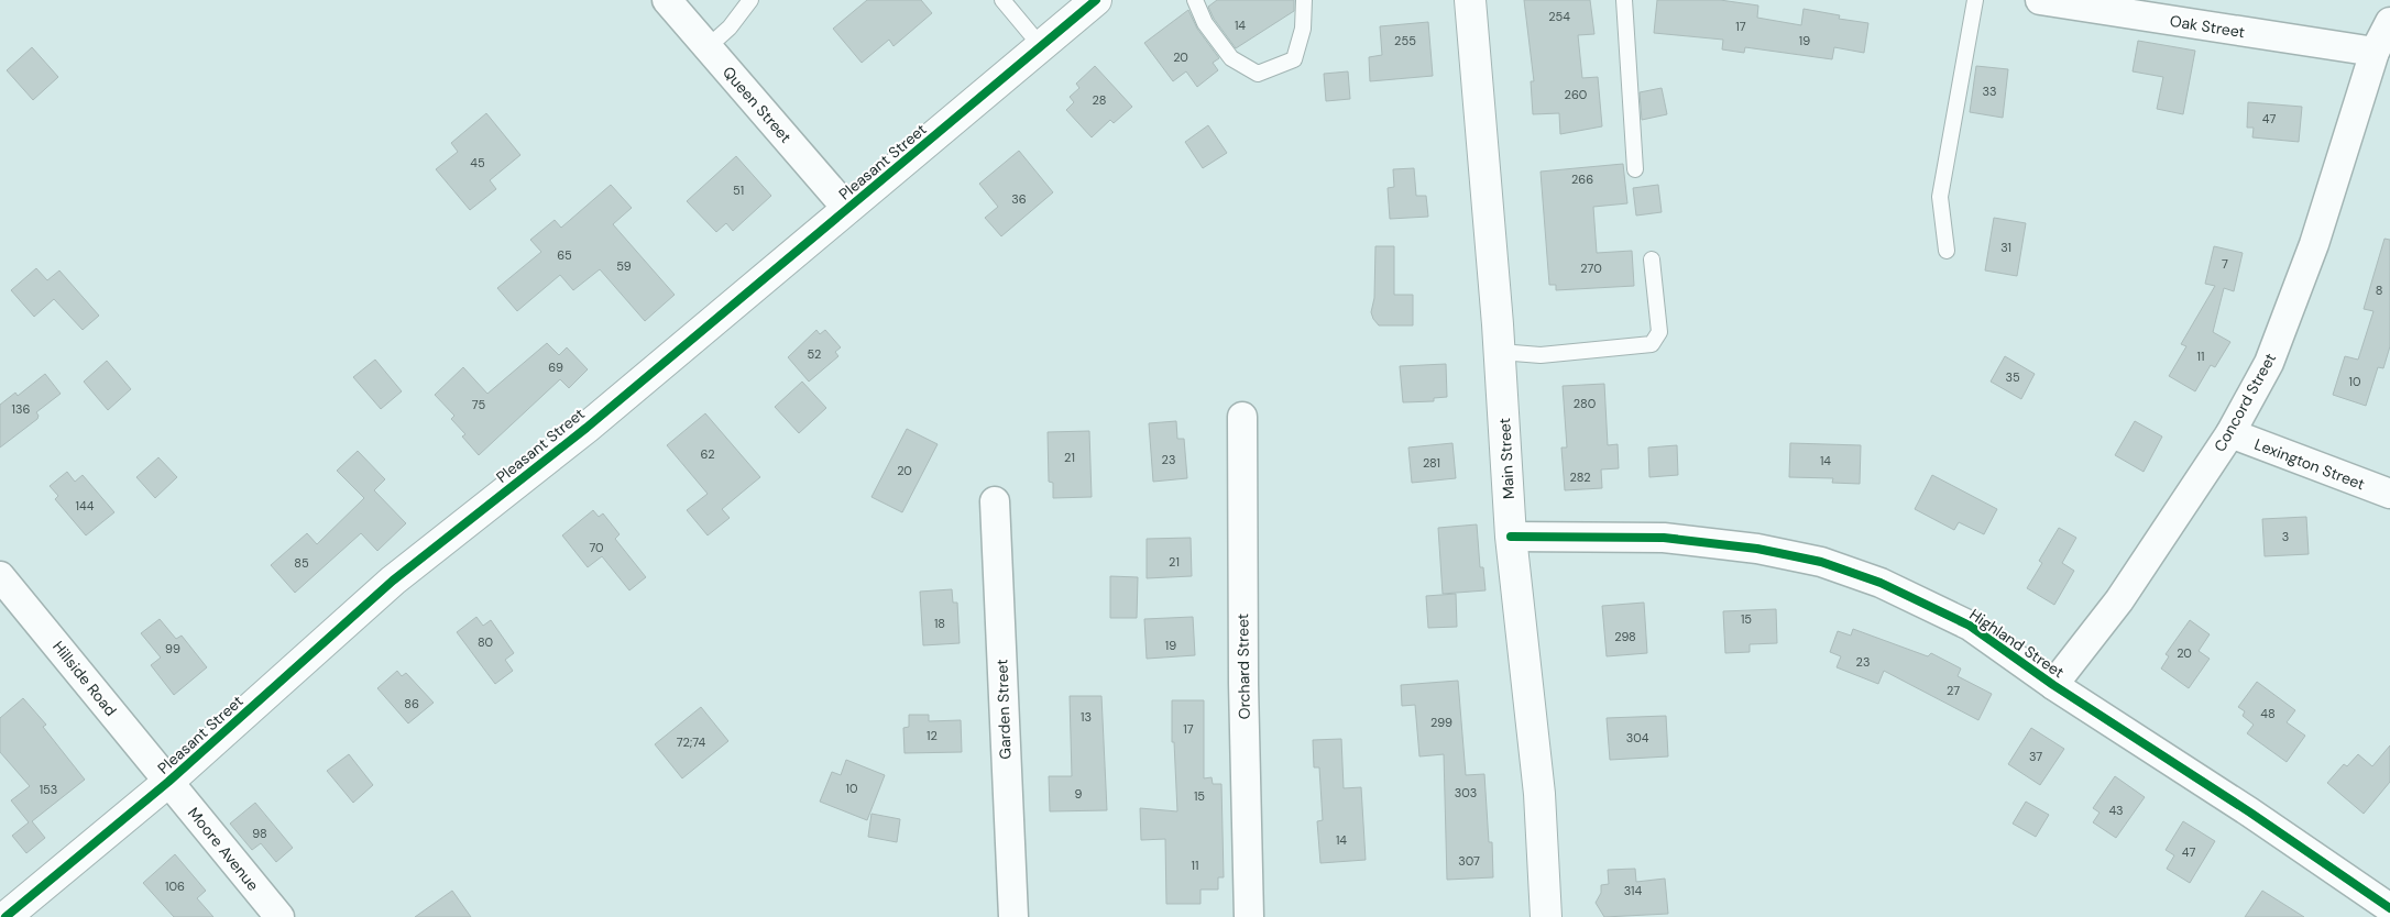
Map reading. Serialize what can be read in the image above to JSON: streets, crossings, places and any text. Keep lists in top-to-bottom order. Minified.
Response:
{"streets":{"street":["Oak Street","Queen Street","Pleasant Street","Concord Street","Main Street","Lexington Street","Highland Street","Orchard Street","Hillside Road","Garden Street","Moore Avenue"]},"crossings":[["Oak Street","Concord Street"],["Queen Street","Pleasant Street"],["Pleasant Street","Hillside Road"],["Pleasant Street","Moore Avenue"],["Concord Street","Lexington Street"],["Concord Street","Highland Street"],["Main Street","Highland Street"],["Hillside Road","Moore Avenue"]],"house_numbers":["254","14","17","255","19","20","33","260","28","47","45","266","51","36","31","65","7","59","270","8","52","11","69","35","10","280","75","136","62","21","23","14","281","20","282","144","3","70","21","85","15","18","298","80","19","99","20","23","27","86","48","13","299","17","12","304","72;74","37","10","153","303","9","15","43","98","14","47","307","11","106","314"]}
